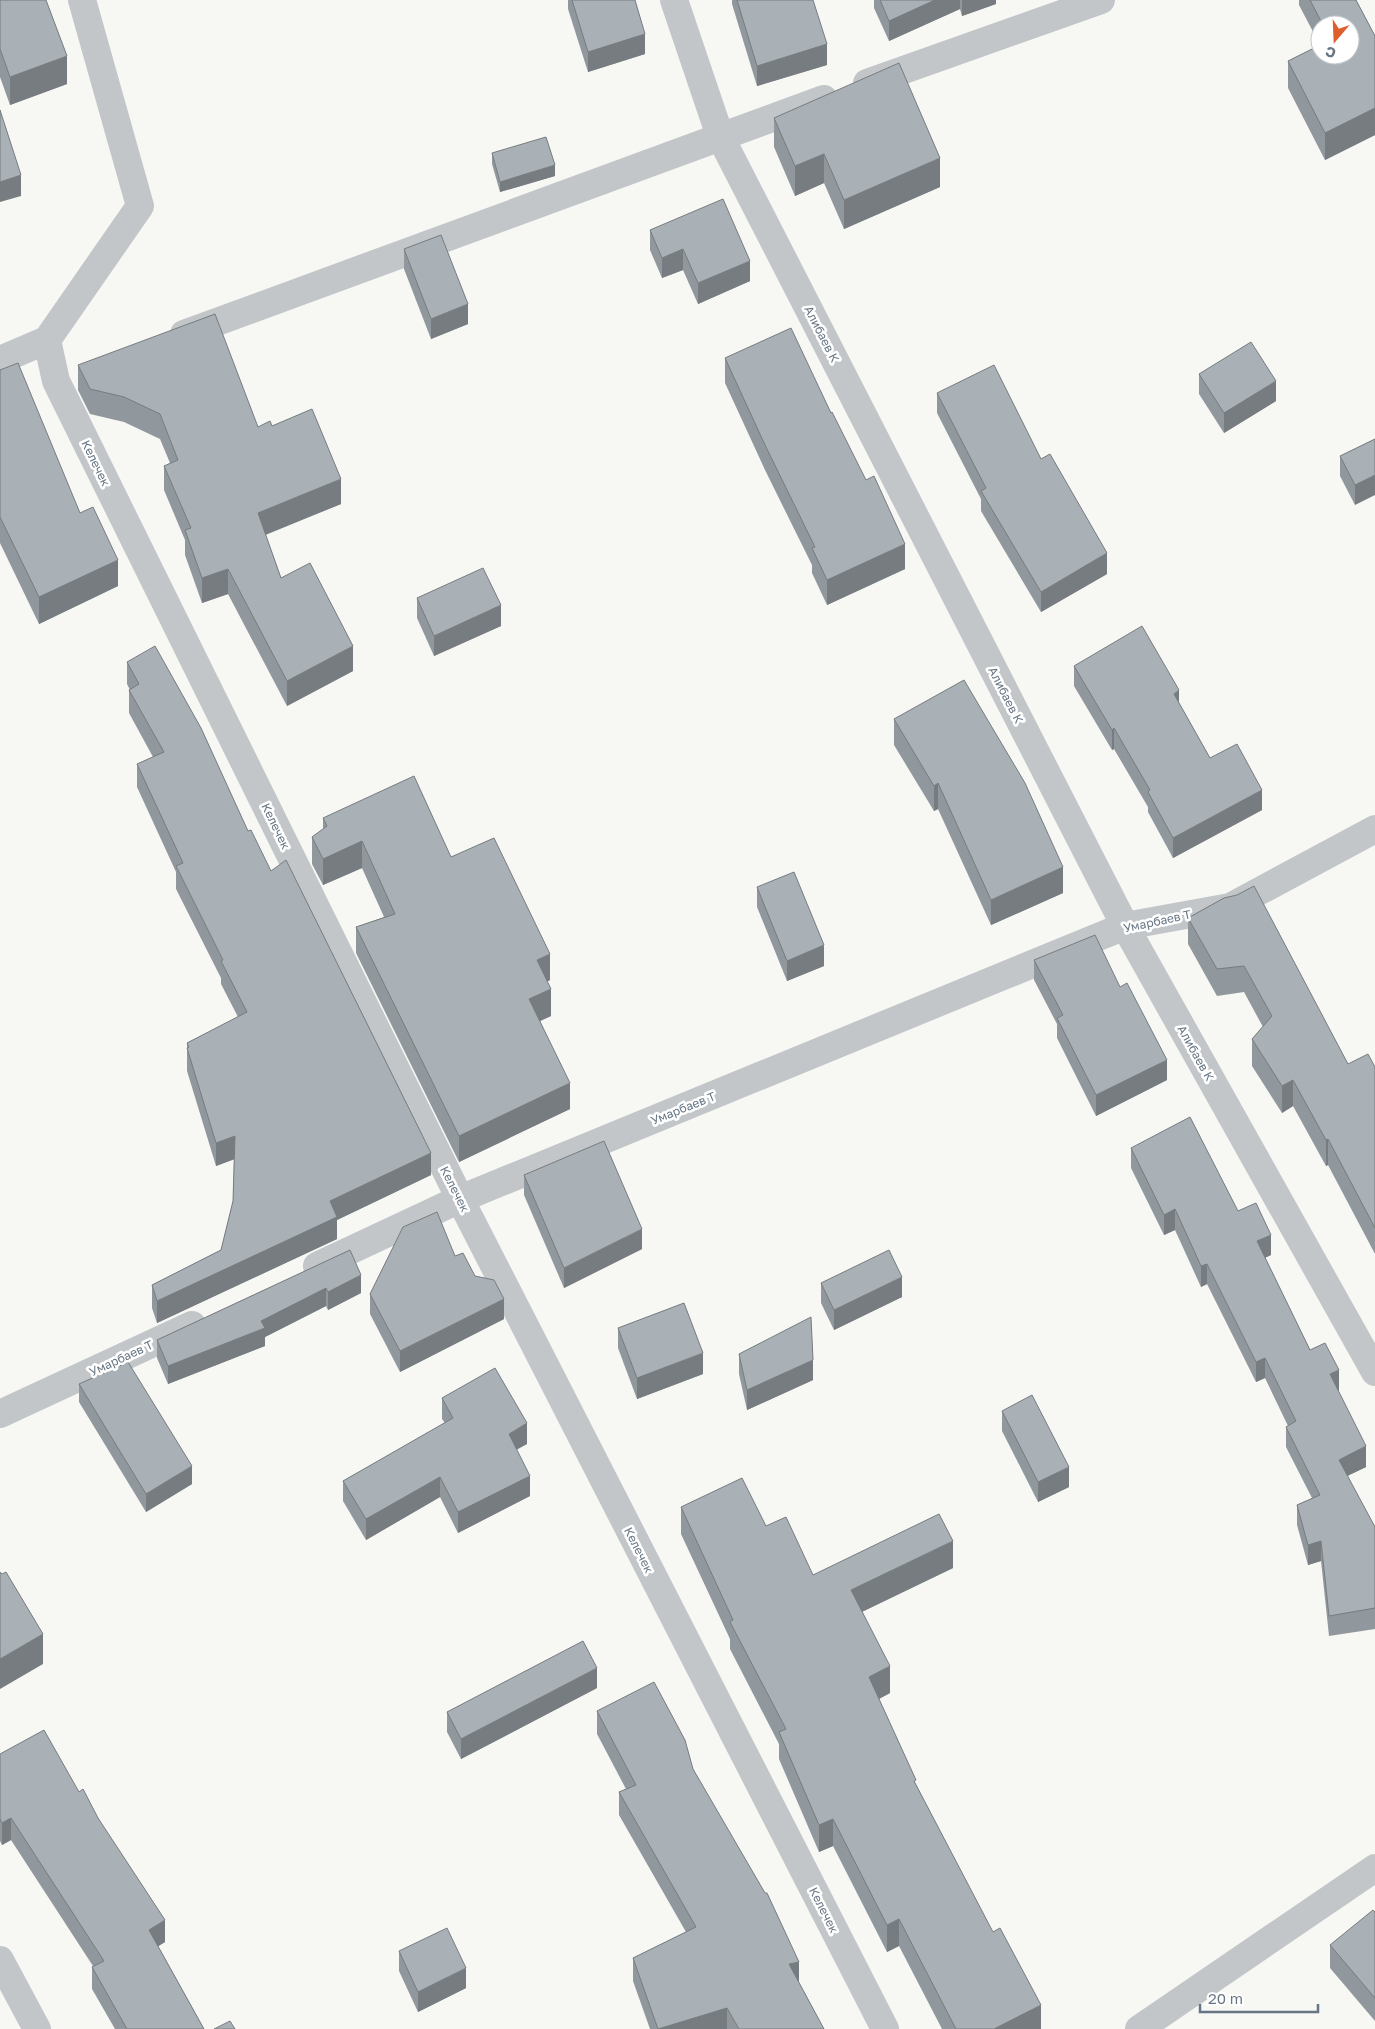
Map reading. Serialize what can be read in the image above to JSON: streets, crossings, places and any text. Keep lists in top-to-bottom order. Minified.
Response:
{"streets":{"street":["Алибаев К","Келечек","Умарбаев Т"]},"crossings":[["Алибаев К","Умарбаев Т"],["Келечек","Умарбаев Т"]],"scale_bar":"20 m","north":"bottom"}
